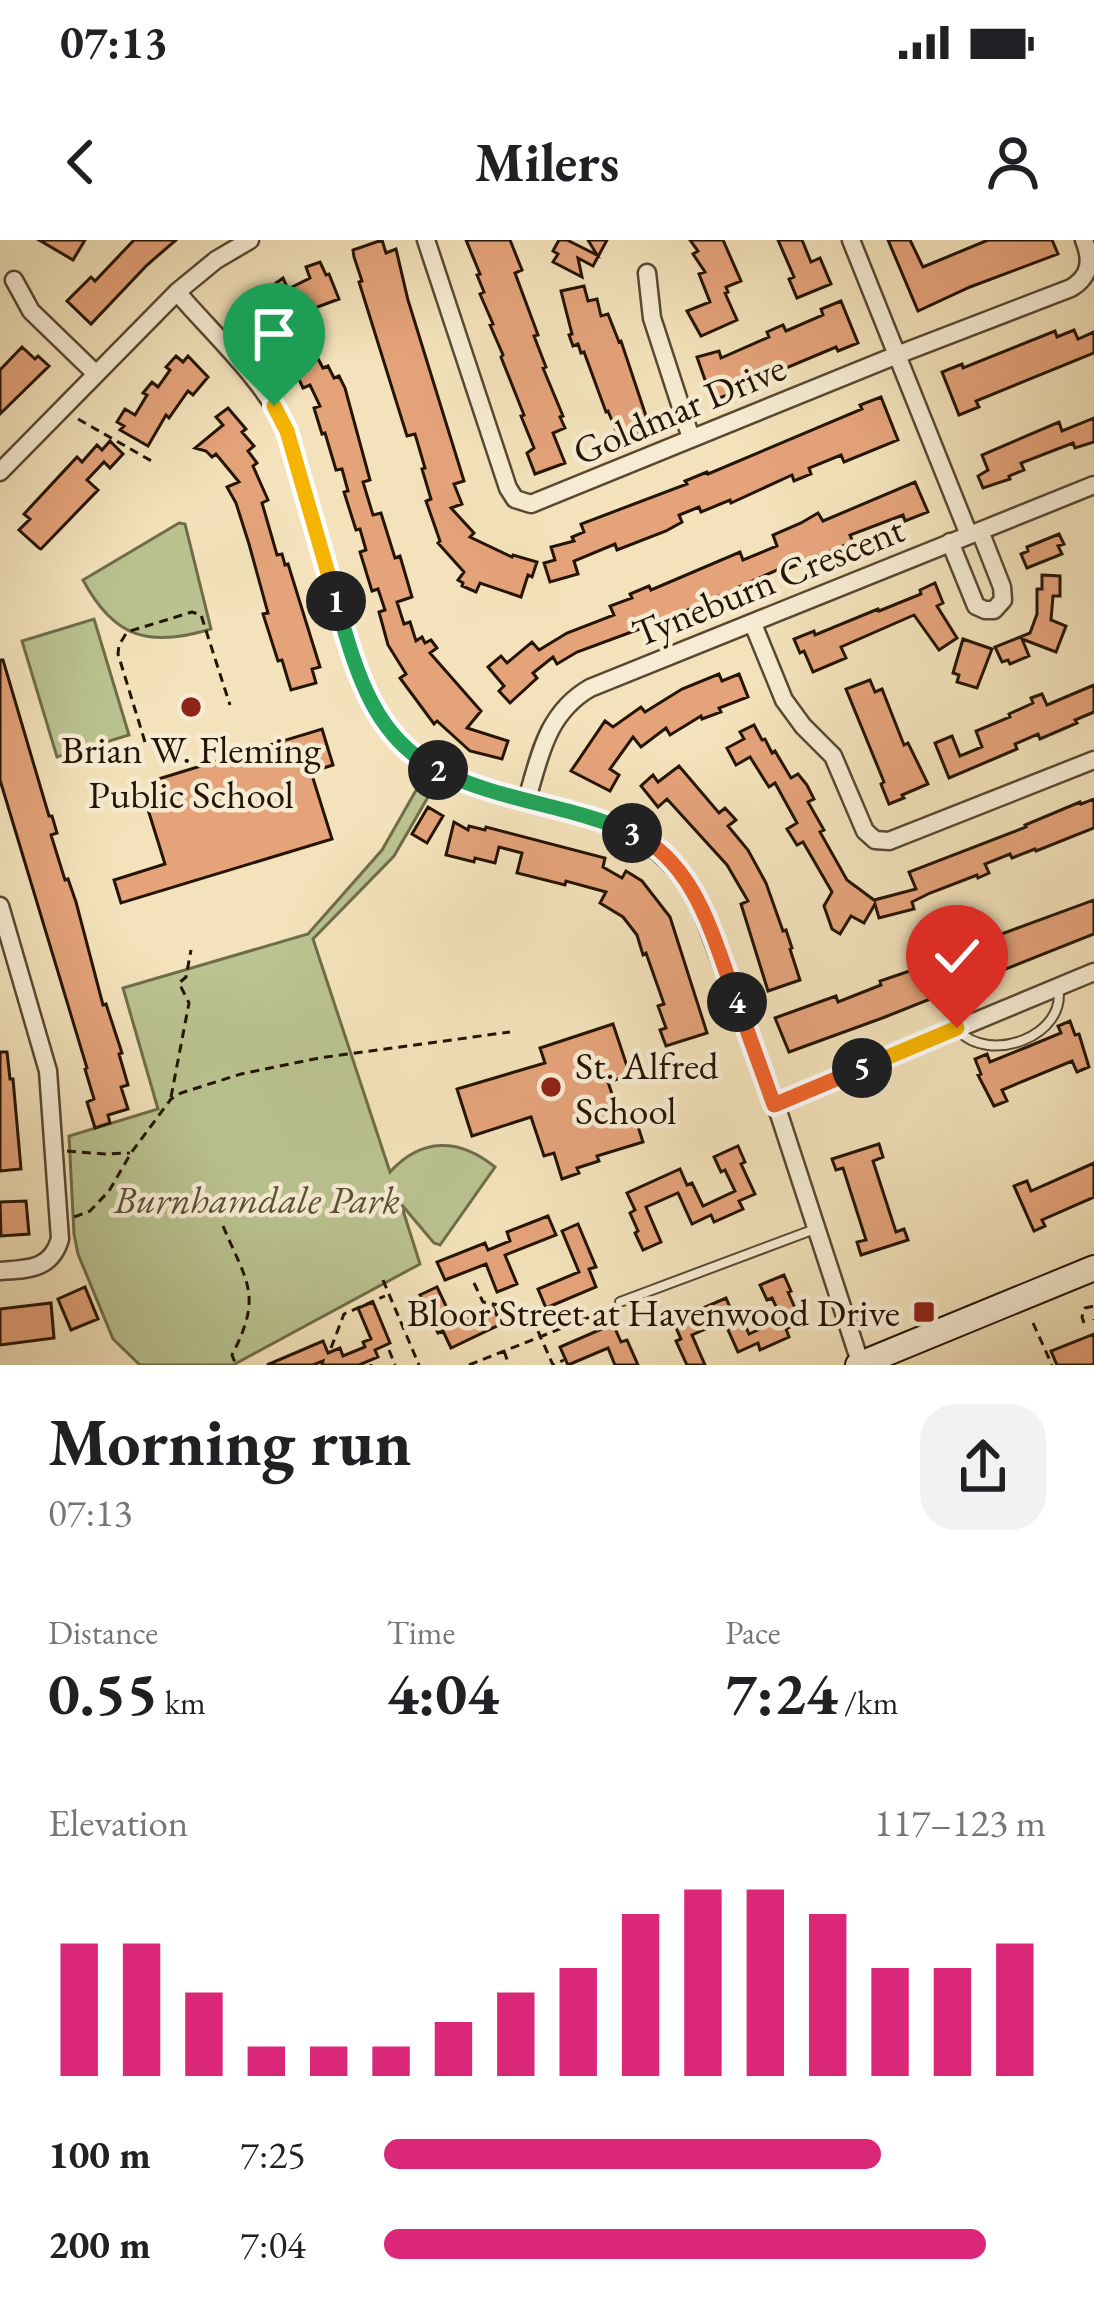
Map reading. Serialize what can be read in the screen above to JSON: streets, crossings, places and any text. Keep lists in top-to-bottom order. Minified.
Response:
{"streets":{"street":["Goldmar Drive","Tyneburn Crescent"]},"parks":["Burnhamdale Park"],"places":{"other":["Brian W. Fleming Public School","St. Alfred School"],"transit":["Bloor Street at Havenwood Drive"]},"page":{"status":"07:13","header":"Milers","pins":["1","2","3","4","5"],"heading":["Morning run","07:13"],"stats":[["Distance","0.55 km"],["Time","4:04"],["Pace","7:24 /km"]],"chart":["Elevation","117–123 m"],"list":[{"name":"100 m","note":"7:25"},{"name":"200 m","note":"7:04"}]}}
